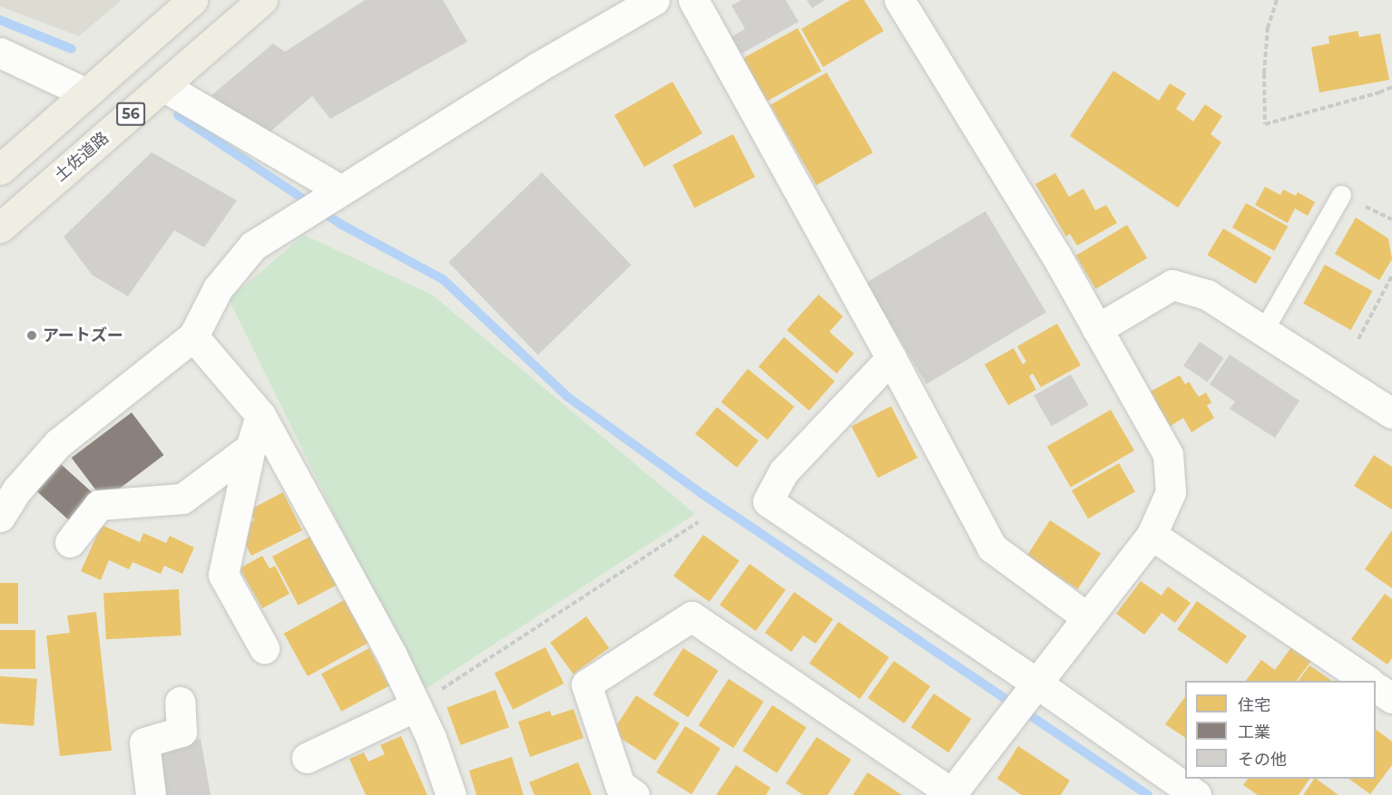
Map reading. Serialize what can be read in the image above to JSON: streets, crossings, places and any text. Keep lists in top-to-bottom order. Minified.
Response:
{"streets":{"highway":["56","土佐道路"]},"places":["アートズー"],"legend":["住宅","工業","その他"]}
